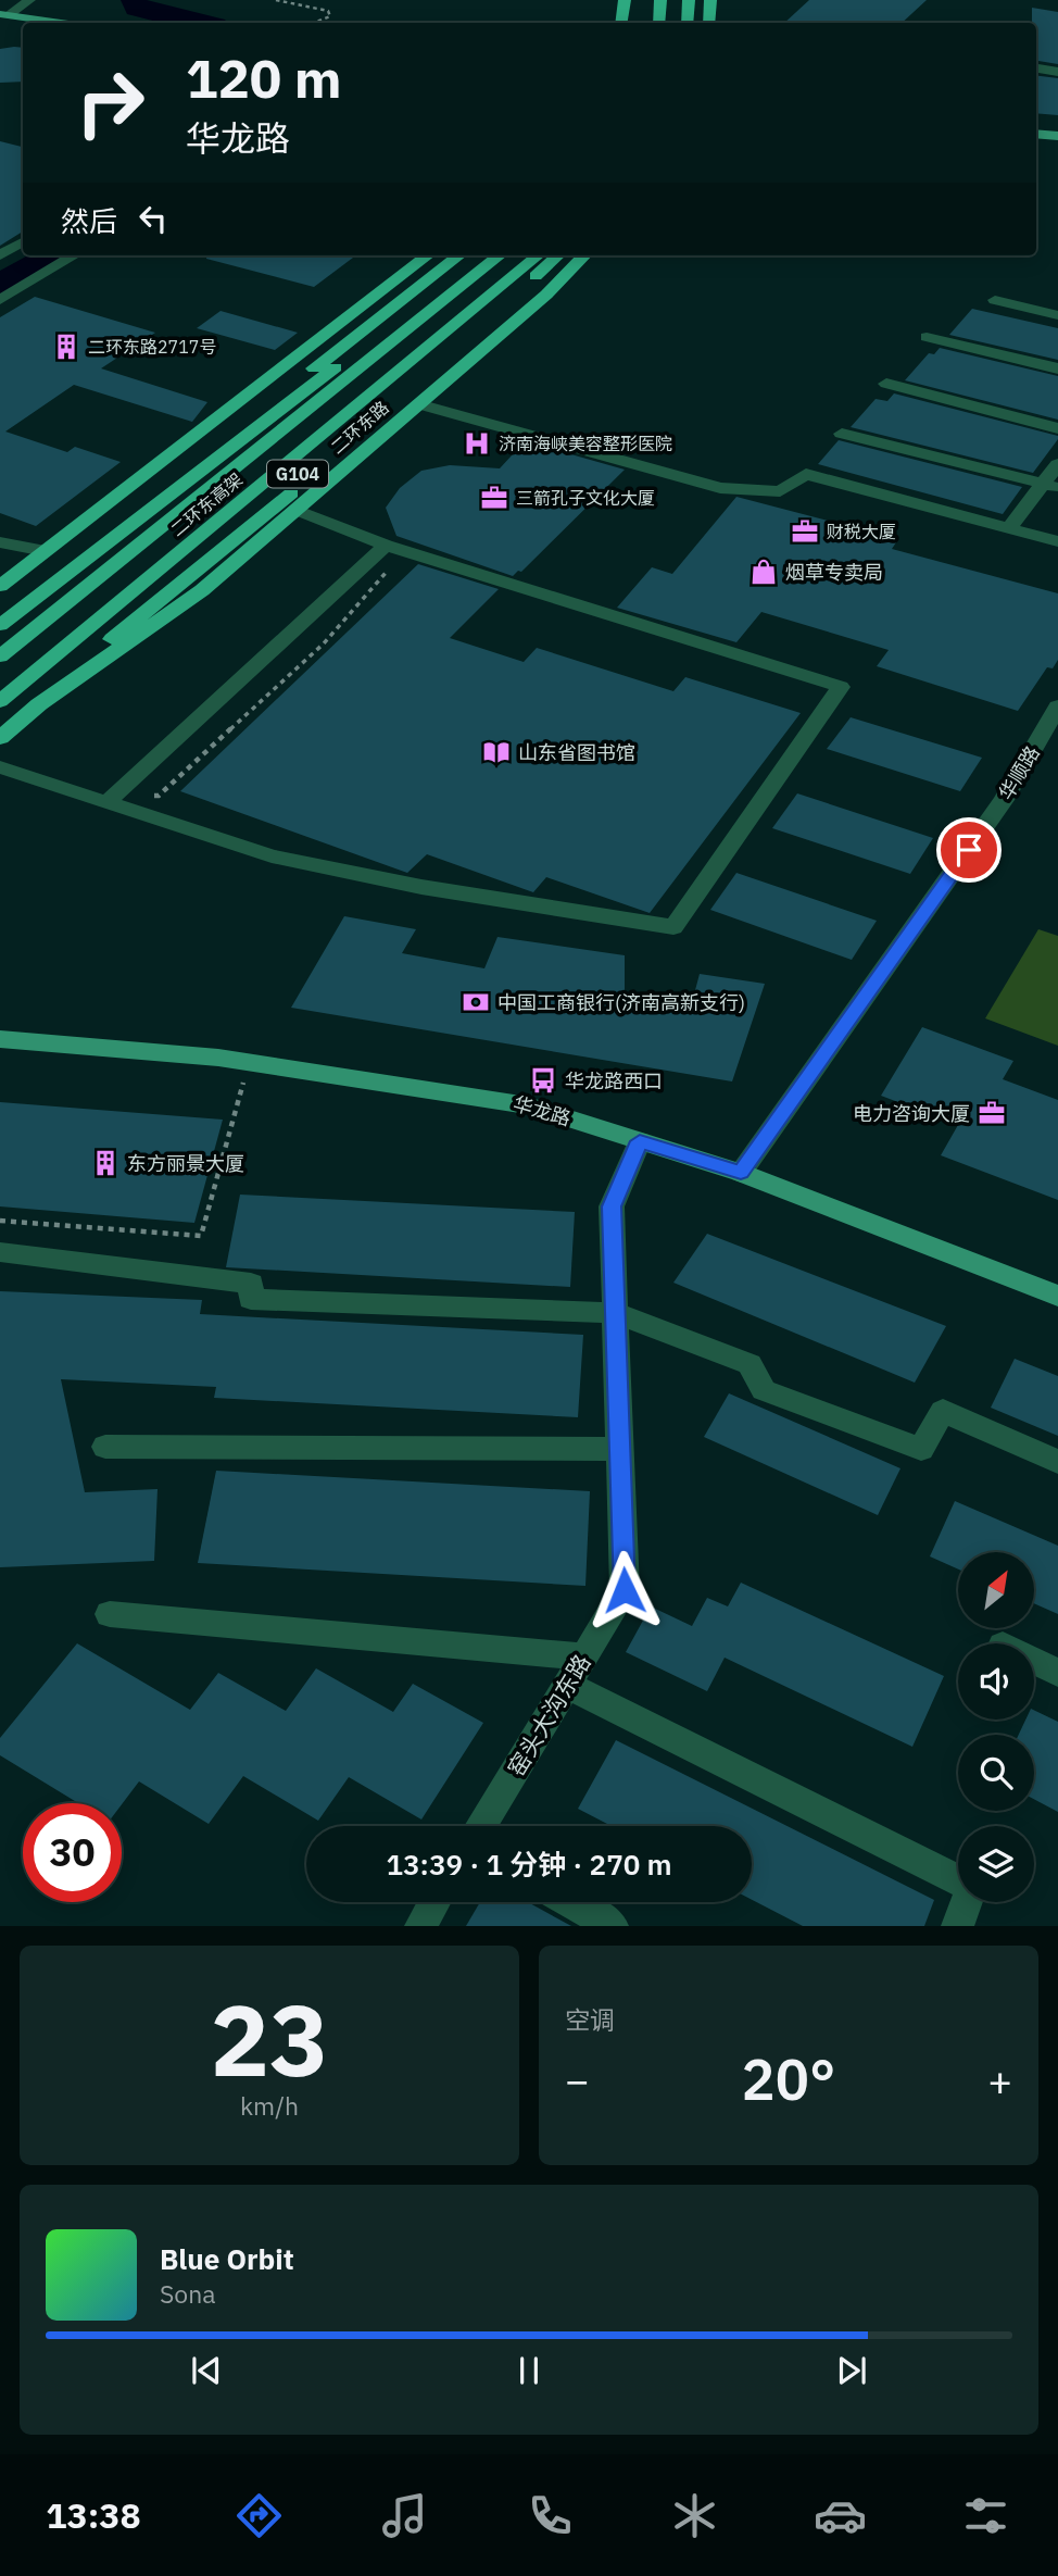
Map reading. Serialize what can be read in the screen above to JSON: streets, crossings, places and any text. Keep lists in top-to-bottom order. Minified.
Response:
{"streets":{"highway":["二环东路","G104","二环东高架"],"main road":["华龙路"],"street":["华顺路","窑头大沟东路"]},"crossings":[["华顺路","华龙路"],["华龙路","窑头大沟东路"]],"places":{"building":["二环东路2717号","东方丽景大厦"],"hospital":["济南海峡美容整形医院"],"office":["三箭孔子文化大厦","财税大厦","电力咨询大厦"],"shop":["烟草专卖局"],"library":["山东省图书馆"],"bank":["中国工商银行(济南高新支行)"],"bus stop":["华龙路西口"]},"north":"top right","page":{"turn":["120 m","华龙路"],"then":"然后","limit":"30","trip":"13:39 · 1 分钟 · 270 m","tile":[["23","km/h"],"空调"],"heat":["−","20°","+"],"song":["Blue Orbit","Sona"],"tabs":"13:38"}}
